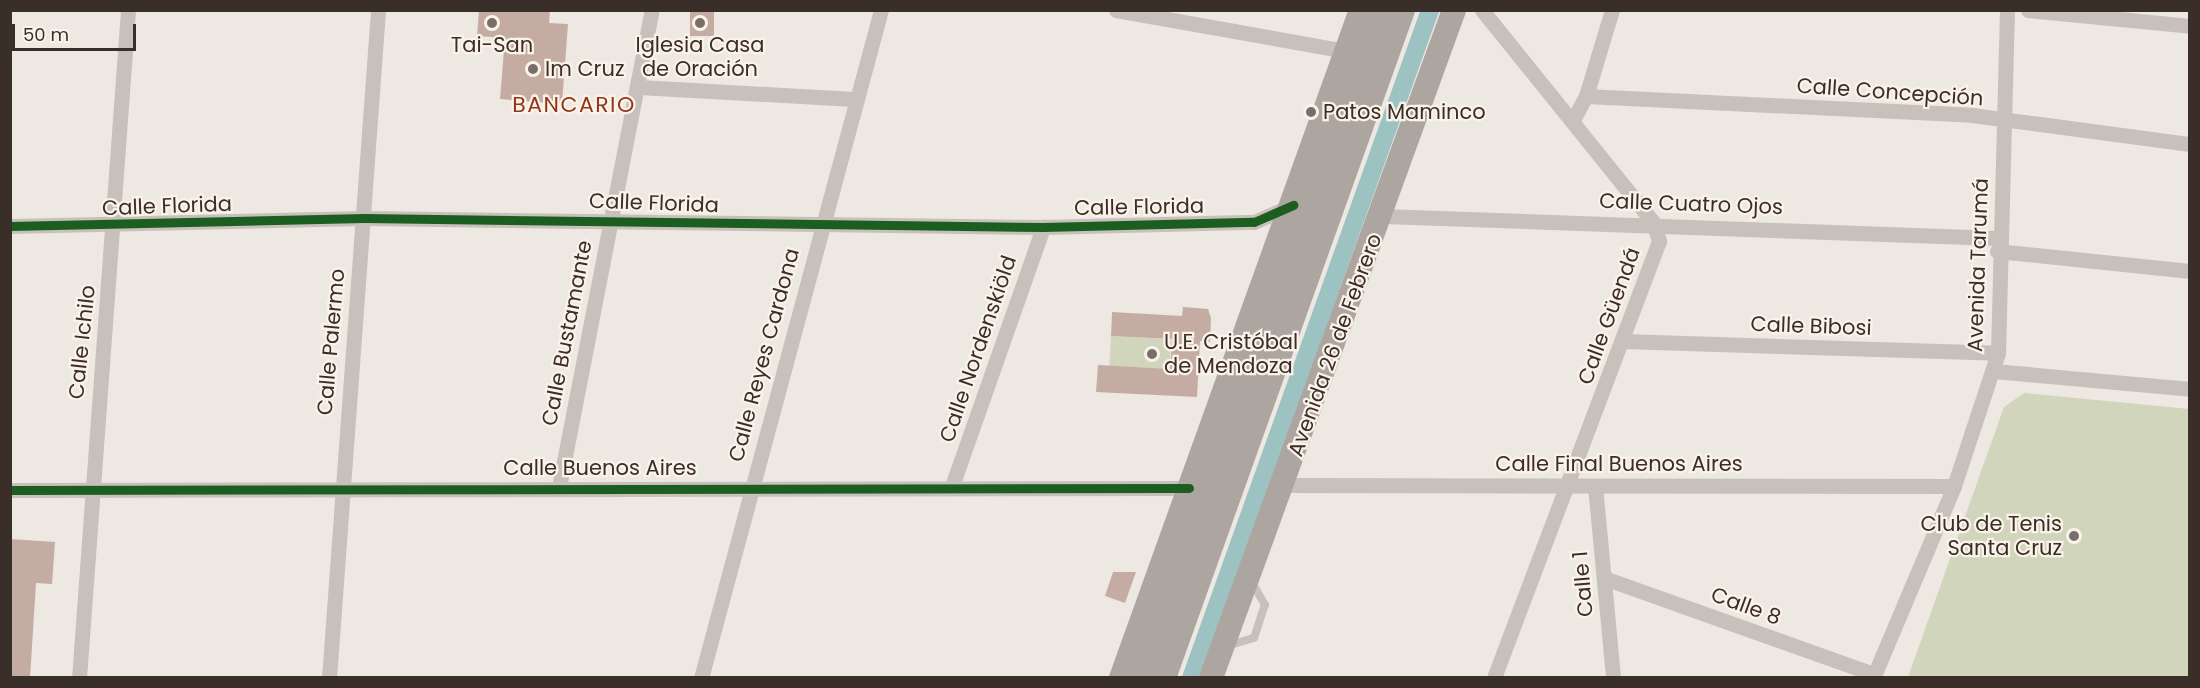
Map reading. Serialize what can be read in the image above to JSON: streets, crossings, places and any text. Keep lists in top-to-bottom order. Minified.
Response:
{"streets":{"main road":["Avenida 26 de Febrero"],"street":["Calle Concepción","Calle Florida","Calle Cuatro Ojos","Avenida Tarumá","Calle Güendá","Calle Bibosi","Calle Bustamante","Calle Ichilo","Calle Palermo","Calle Nordenskiöld","Calle Reyes Cardona","Calle Final Buenos Aires","Calle Buenos Aires","Calle 1","Calle 8"]},"crossings":[["Calle Concepción","Avenida Tarumá"],["Calle Florida","Calle Bustamante"],["Calle Florida","Calle Ichilo"],["Calle Florida","Calle Palermo"],["Calle Florida","Calle Nordenskiöld"],["Calle Florida","Calle Reyes Cardona"],["Calle Cuatro Ojos","Avenida Tarumá"],["Calle Cuatro Ojos","Calle Güendá"],["Calle Cuatro Ojos","Avenida 26 de Febrero"],["Avenida Tarumá","Calle Bibosi"],["Avenida Tarumá","Calle Final Buenos Aires"],["Avenida Tarumá","Calle 8"],["Calle Güendá","Calle Bibosi"],["Calle Güendá","Calle Final Buenos Aires"],["Calle Bustamante","Calle Buenos Aires"],["Calle Ichilo","Calle Buenos Aires"],["Calle Palermo","Calle Buenos Aires"],["Avenida 26 de Febrero","Calle Final Buenos Aires"],["Calle Nordenskiöld","Calle Buenos Aires"],["Calle Reyes Cardona","Calle Buenos Aires"],["Calle Final Buenos Aires","Calle 1"],["Calle 1","Calle 8"]],"districts":["BANCARIO"],"places":["Tai-San","Iglesia Casa de Oración","Im Cruz","Patos Maminco","U.E. Cristóbal de Mendoza","Club de Tenis Santa Cruz"],"scale_bar":"50 m"}
